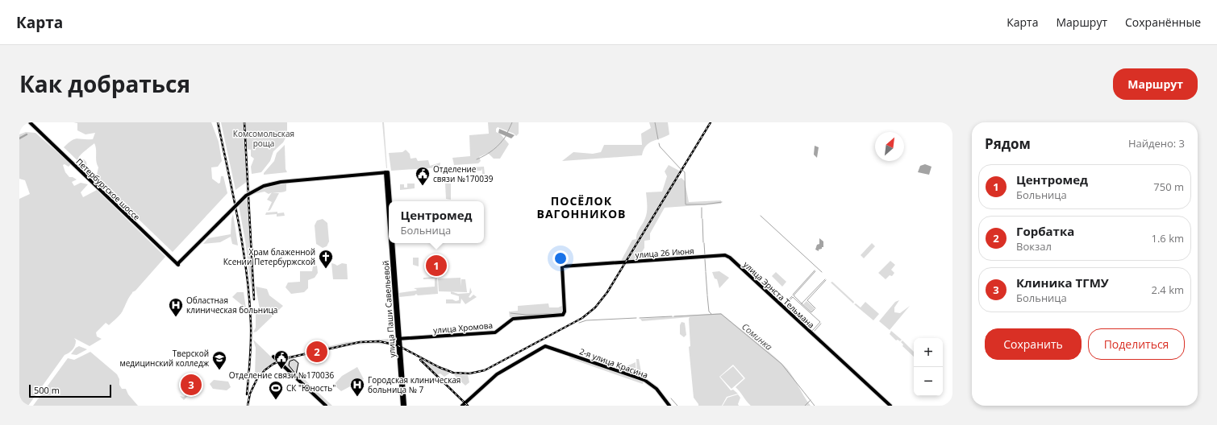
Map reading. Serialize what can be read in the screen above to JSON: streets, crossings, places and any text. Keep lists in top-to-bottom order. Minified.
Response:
{"streets":{"main road":["Петербургское шоссе","улица 26 Июня","улица Эрнста Тельмана","улица Паши Савельевой","улица Хромова","2-я улица Красина"]},"crossings":[["Петербургское шоссе","улица Паши Савельевой"],["улица 26 Июня","улица Эрнста Тельмана"],["улица 26 Июня","улица Хромова"],["улица Паши Савельевой","улица Хромова"]],"districts":["ПОСЁЛОК ВАГОННИКОВ"],"water":["Соминка"],"parks":["Комсомольская роща"],"places":{"public building":["Отделение связи №170039","Отделение связи №170036"],"church":["Храм блаженной Ксении Петербуржской"],"hospital":["Областная клиническая больница","Городская клиническая больница № 7"],"school or university":["Тверской медицинский колледж"],"sports":["СК \"Юность\""]},"scale_bar":"500 m","north":"top right","page":{"header":"Карта","nav":["Карта","Маршрут","Сохранённые"],"title":"Как добраться","buttons":["Маршрут",["Сохранить","Поделиться"]],"heading":["Рядом","Найдено: 3"],"list":[{"mark":"1","name":"Центромед","note":"Больница","value":"750 m"},{"mark":"2","name":"Горбатка","note":"Вокзал","value":"1.6 km"},{"mark":"3","name":"Клиника ТГМУ","note":"Больница","value":"2.4 km"}],"popup":["Центромед","Больница"],"pins":["1","2","3"],"map_buttons":["+","−"],"scale":"500 m"}}
